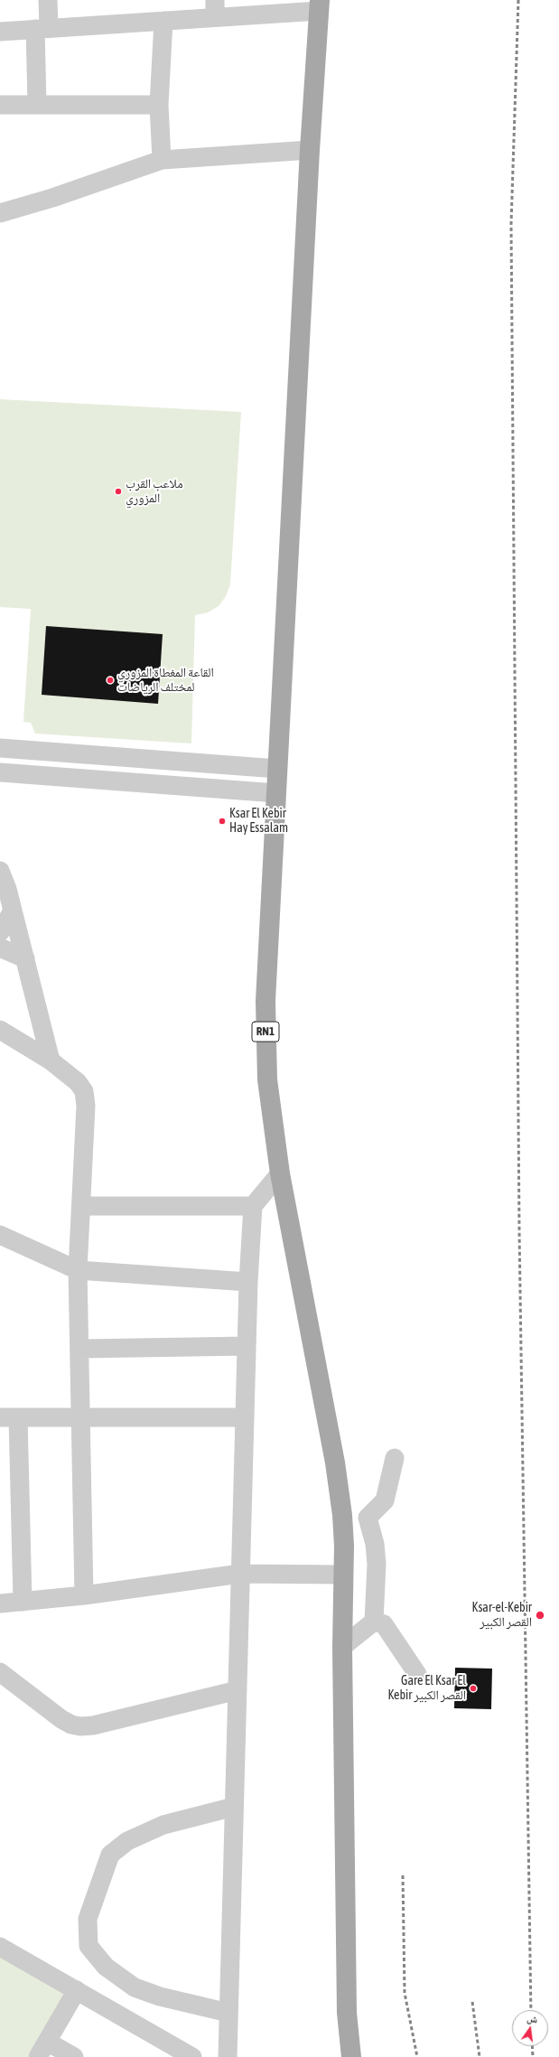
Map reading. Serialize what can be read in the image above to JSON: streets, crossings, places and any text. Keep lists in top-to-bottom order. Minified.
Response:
{"streets":{"main road":["RN1"]},"places":["ملاعب القرب المزوري","القاعة المغطاة المزوري لمختلف الرياضات","Ksar El Kebir Hay Essalam","Ksar-el-Kebir القصر الكبير","Gare El Ksar El Kebir القصر الكبير"],"north":"top"}
